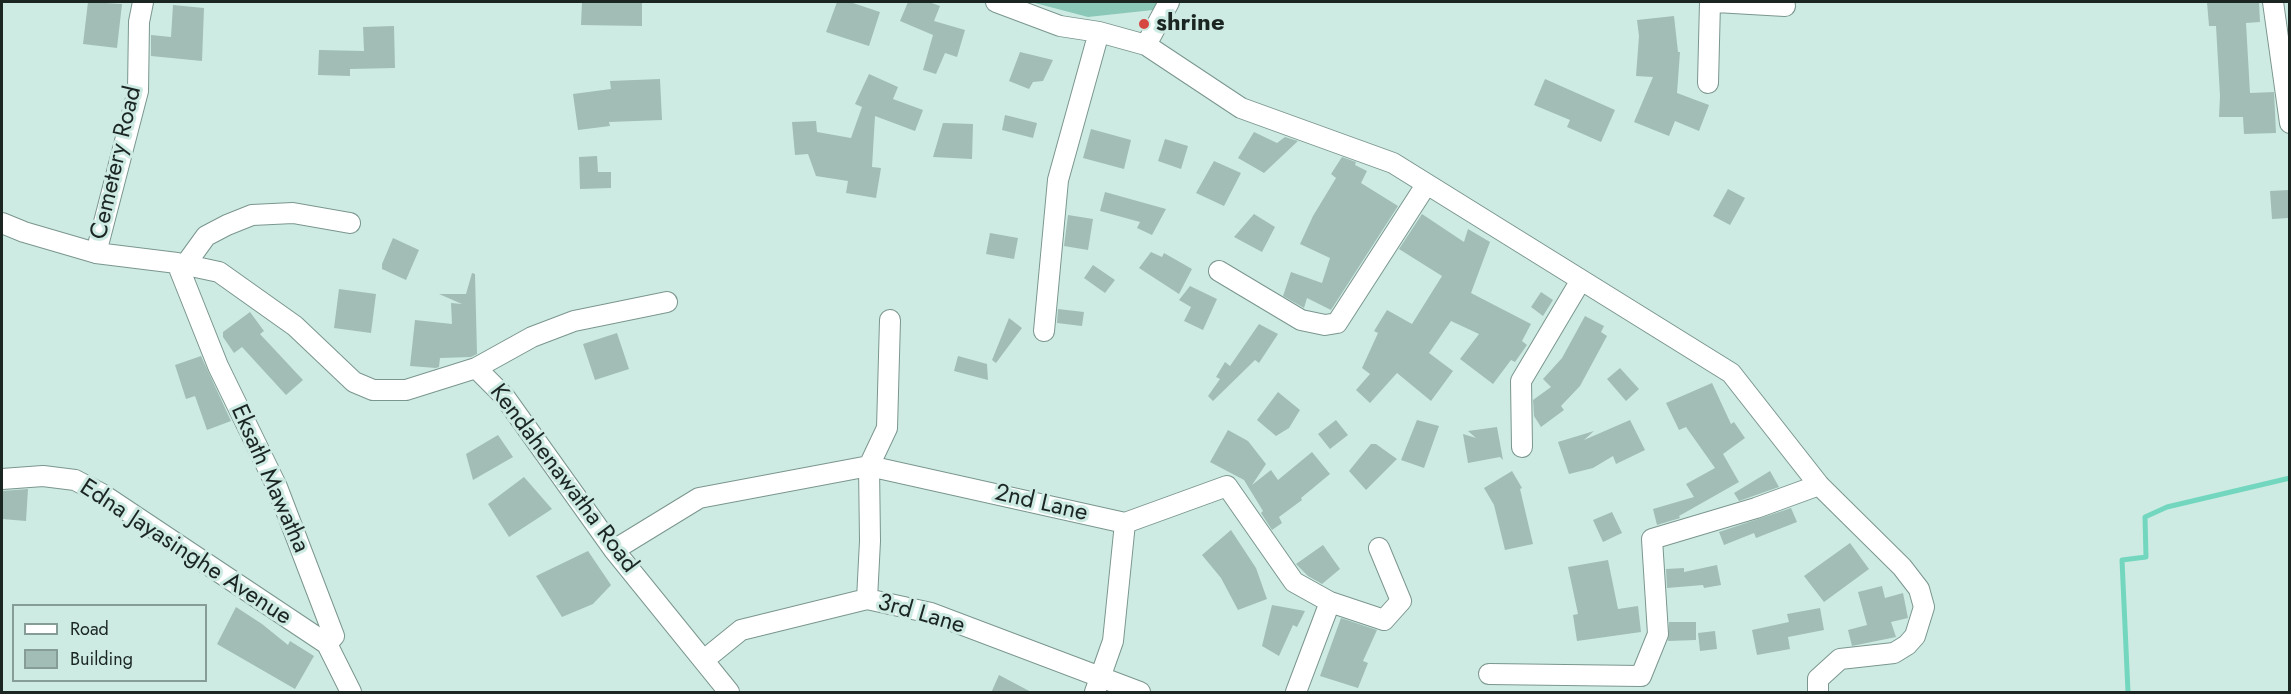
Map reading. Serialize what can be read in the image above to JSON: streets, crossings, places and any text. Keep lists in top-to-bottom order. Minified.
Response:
{"streets":{"street":["Cemetery Road","Eksath Mawatha","Kendahenawatha Road","2nd Lane","Edna Jayasinghe Avenue","3rd Lane"]},"crossings":[["Cemetery Road","Kendahenawatha Road"],["Eksath Mawatha","Kendahenawatha Road"],["Eksath Mawatha","Edna Jayasinghe Avenue"],["Kendahenawatha Road","2nd Lane"],["Kendahenawatha Road","3rd Lane"]],"places":["shrine"],"legend":["Road","Building"]}
